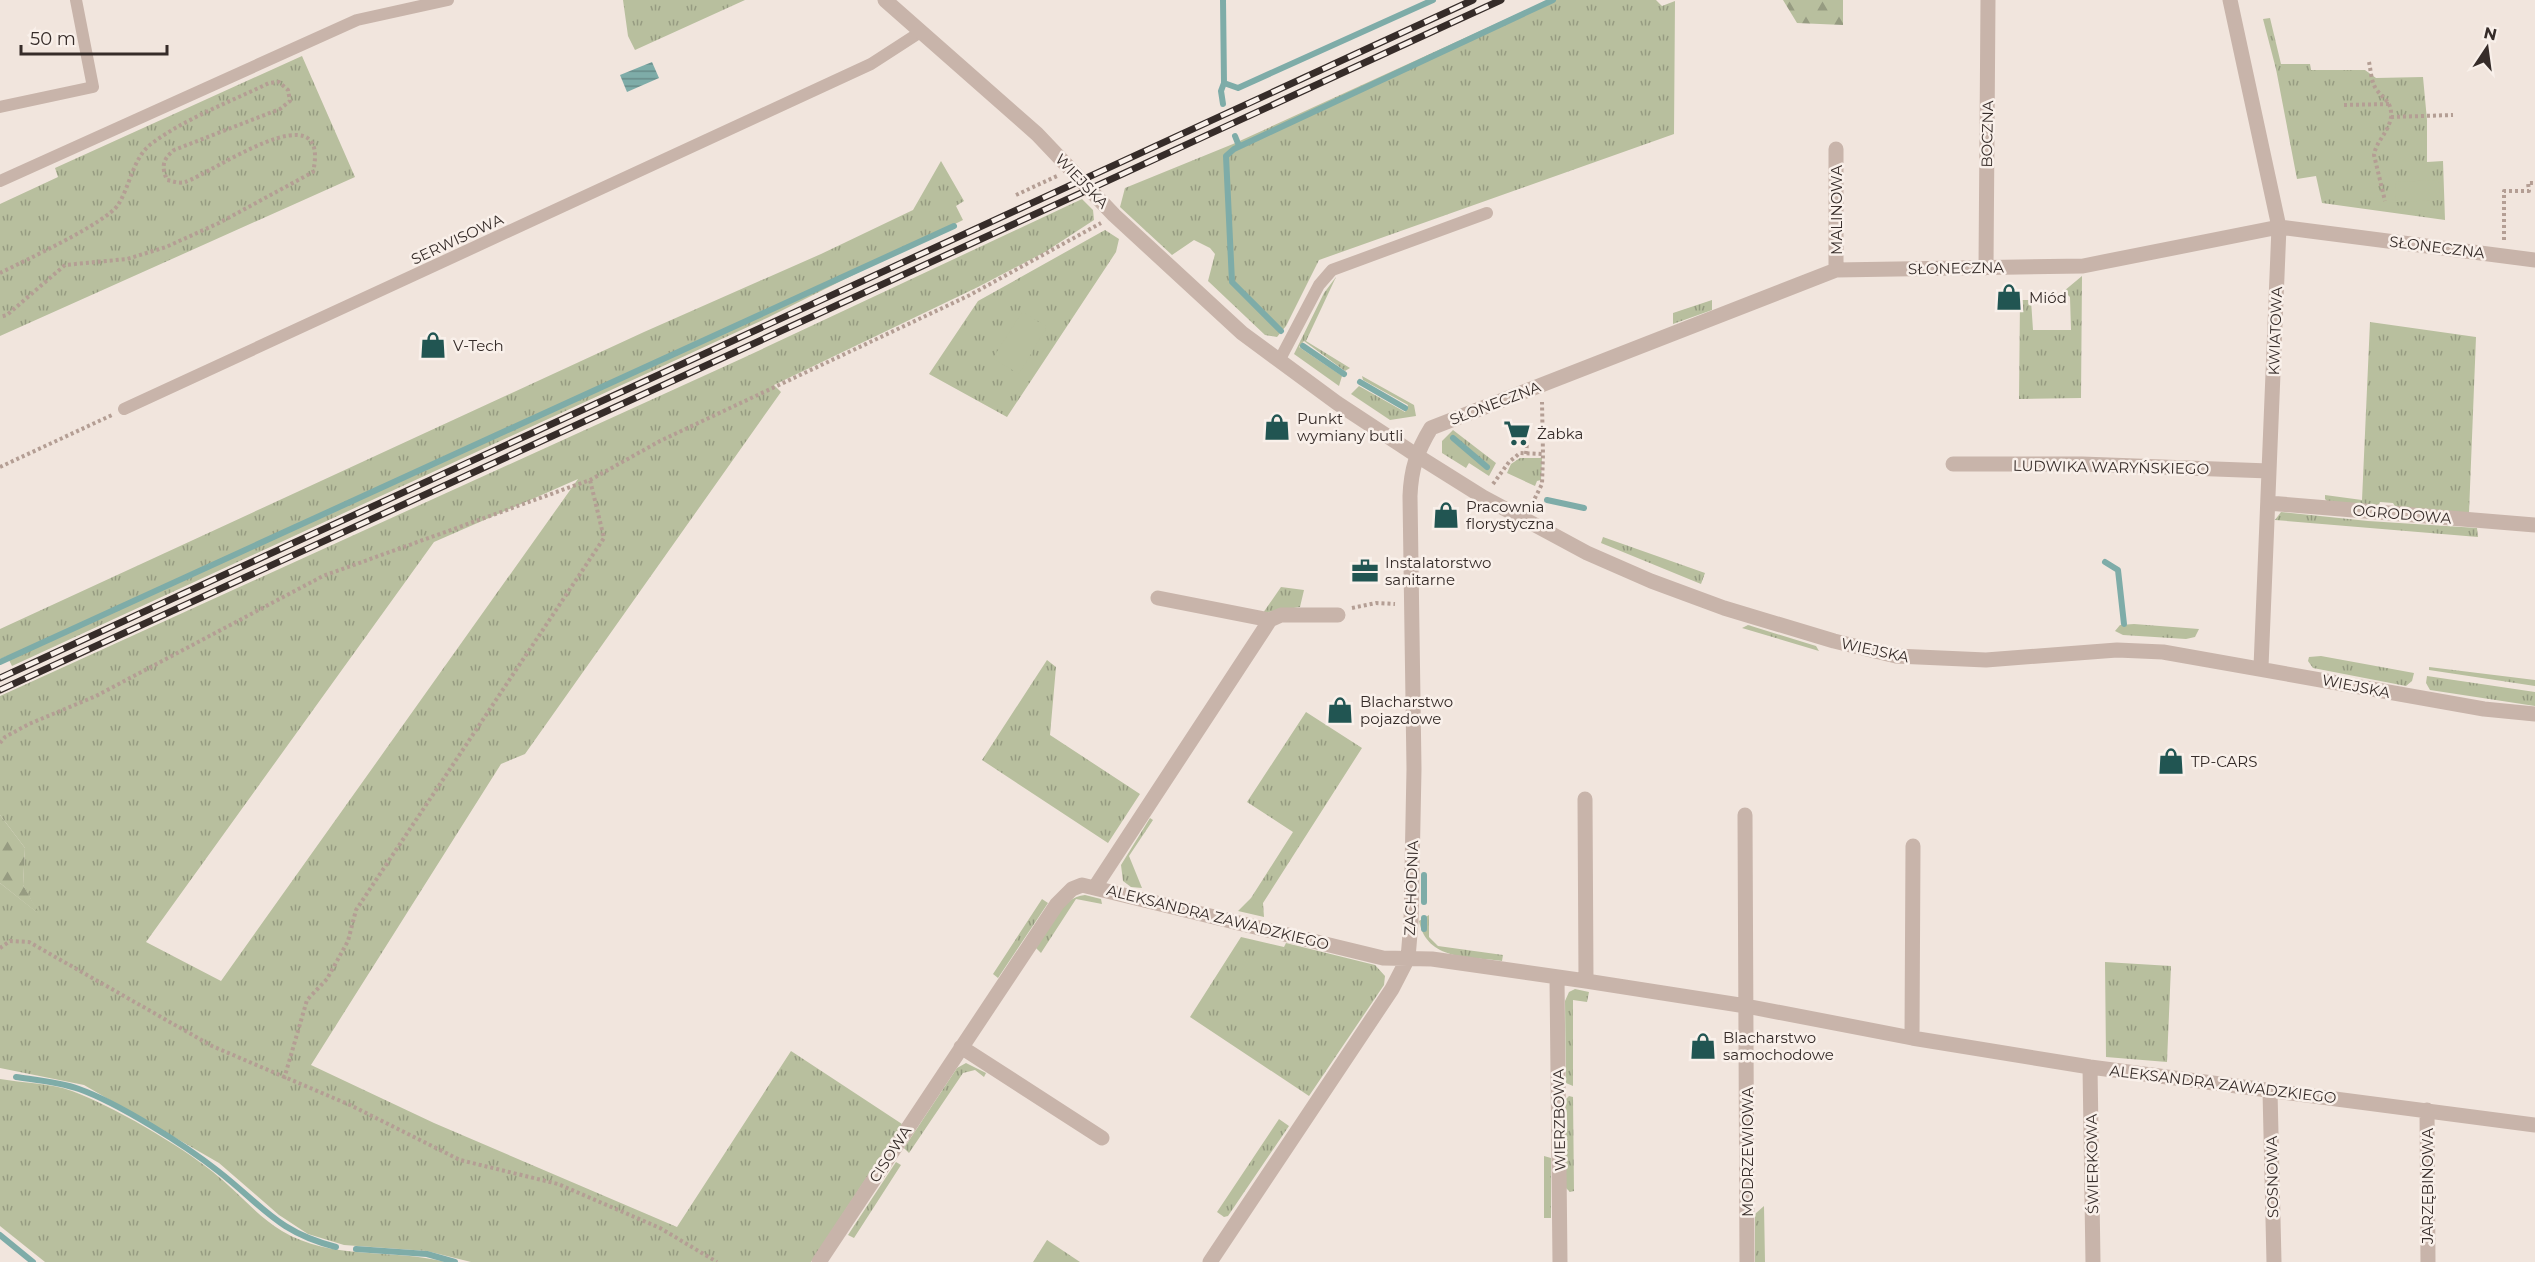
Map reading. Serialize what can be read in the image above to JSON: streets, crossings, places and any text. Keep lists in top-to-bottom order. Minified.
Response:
{"streets":{"street":["BOCZNA","WIEJSKA","MALINOWA","SŁONECZNA","KWIATOWA","LUDWIKA WARYŃSKIEGO","OGRODOWA","ZACHODNIA","ALEKSANDRA ZAWADZKIEGO","WIERZBOWA","MODRZEWIOWA","CISOWA","ŚWIERKOWA","SOSNOWA","JARZĘBINOWA"],"lane":["SERWISOWA"]},"crossings":[["BOCZNA","SŁONECZNA"],["WIEJSKA","SERWISOWA"],["WIEJSKA","SŁONECZNA"],["WIEJSKA","KWIATOWA"],["WIEJSKA","ZACHODNIA"],["MALINOWA","SŁONECZNA"],["SŁONECZNA","KWIATOWA"],["SŁONECZNA","ZACHODNIA"],["KWIATOWA","LUDWIKA WARYŃSKIEGO"],["KWIATOWA","OGRODOWA"],["ZACHODNIA","ALEKSANDRA ZAWADZKIEGO"],["ALEKSANDRA ZAWADZKIEGO","WIERZBOWA"],["ALEKSANDRA ZAWADZKIEGO","MODRZEWIOWA"],["ALEKSANDRA ZAWADZKIEGO","CISOWA"],["ALEKSANDRA ZAWADZKIEGO","ŚWIERKOWA"],["ALEKSANDRA ZAWADZKIEGO","SOSNOWA"],["ALEKSANDRA ZAWADZKIEGO","JARZĘBINOWA"]],"places":{"shop":["Miód","V-Tech","Punkt wymiany butli","Pracownia florystyczna","Blacharstwo pojazdowe","TP-CARS","Blacharstwo samochodowe"],"supermarket":["Żabka"],"office":["Instalatorstwo sanitarne"]},"scale_bar":"50 m","north":"top"}
